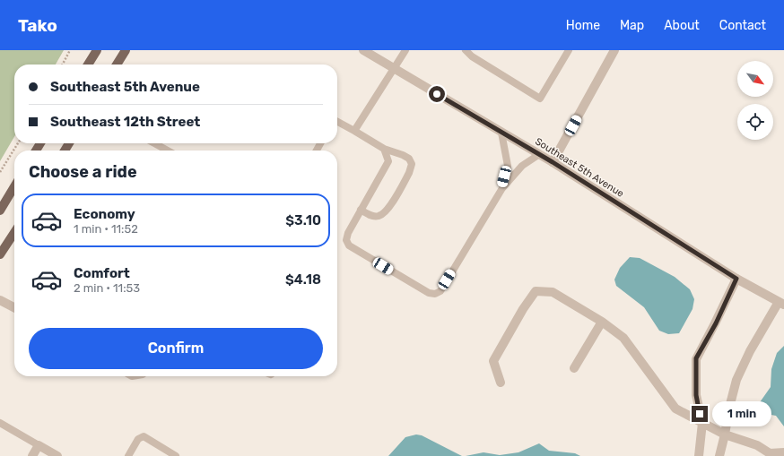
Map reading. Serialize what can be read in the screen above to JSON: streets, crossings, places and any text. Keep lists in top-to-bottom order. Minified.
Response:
{"streets":{"street":["Southeast 5th Avenue"]},"north":"bottom right","page":{"header":"Tako","nav":["Home","Map","About","Contact"],"banner":["Southeast 5th Avenue","Southeast 12th Street"],"heading":"Choose a ride","list":[{"name":"Economy","note":"1 min · 11:52","value":"$3.10"},{"name":"Comfort","note":"2 min · 11:53","value":"$4.18"}],"buttons":"Confirm","bubble":"1 min"}}
